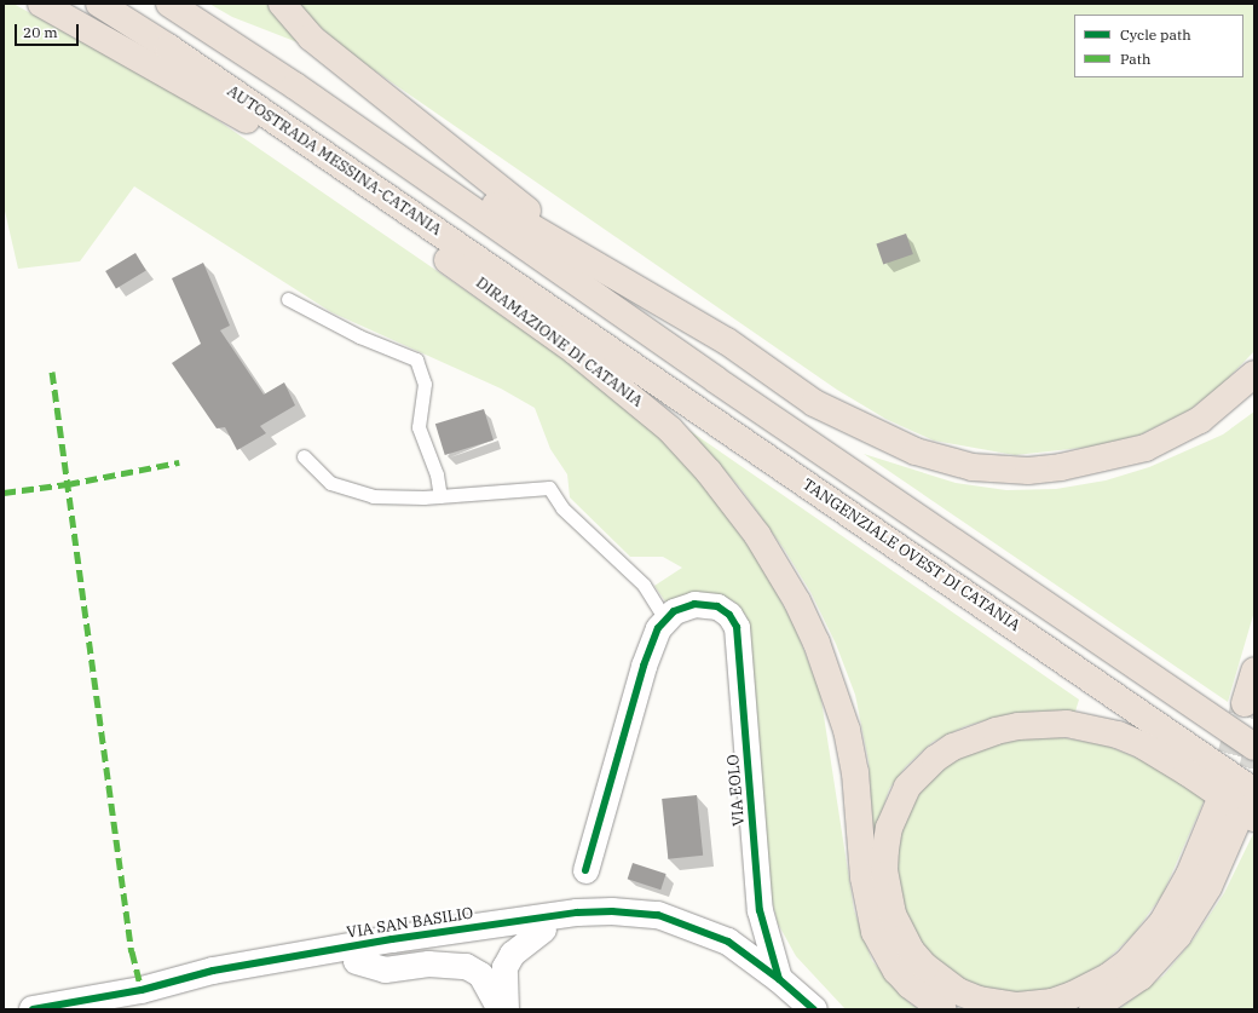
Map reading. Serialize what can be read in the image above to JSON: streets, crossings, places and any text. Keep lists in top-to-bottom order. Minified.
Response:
{"streets":{"highway":["AUTOSTRADA MESSINA-CATANIA","DIRAMAZIONE DI CATANIA","TANGENZIALE OVEST DI CATANIA"],"street":["VIA EOLO","VIA SAN BASILIO"]},"crossings":[["AUTOSTRADA MESSINA-CATANIA","DIRAMAZIONE DI CATANIA"],["AUTOSTRADA MESSINA-CATANIA","TANGENZIALE OVEST DI CATANIA"],["VIA EOLO","VIA SAN BASILIO"]],"legend":["Cycle path","Path"],"scale_bar":"20 m"}
